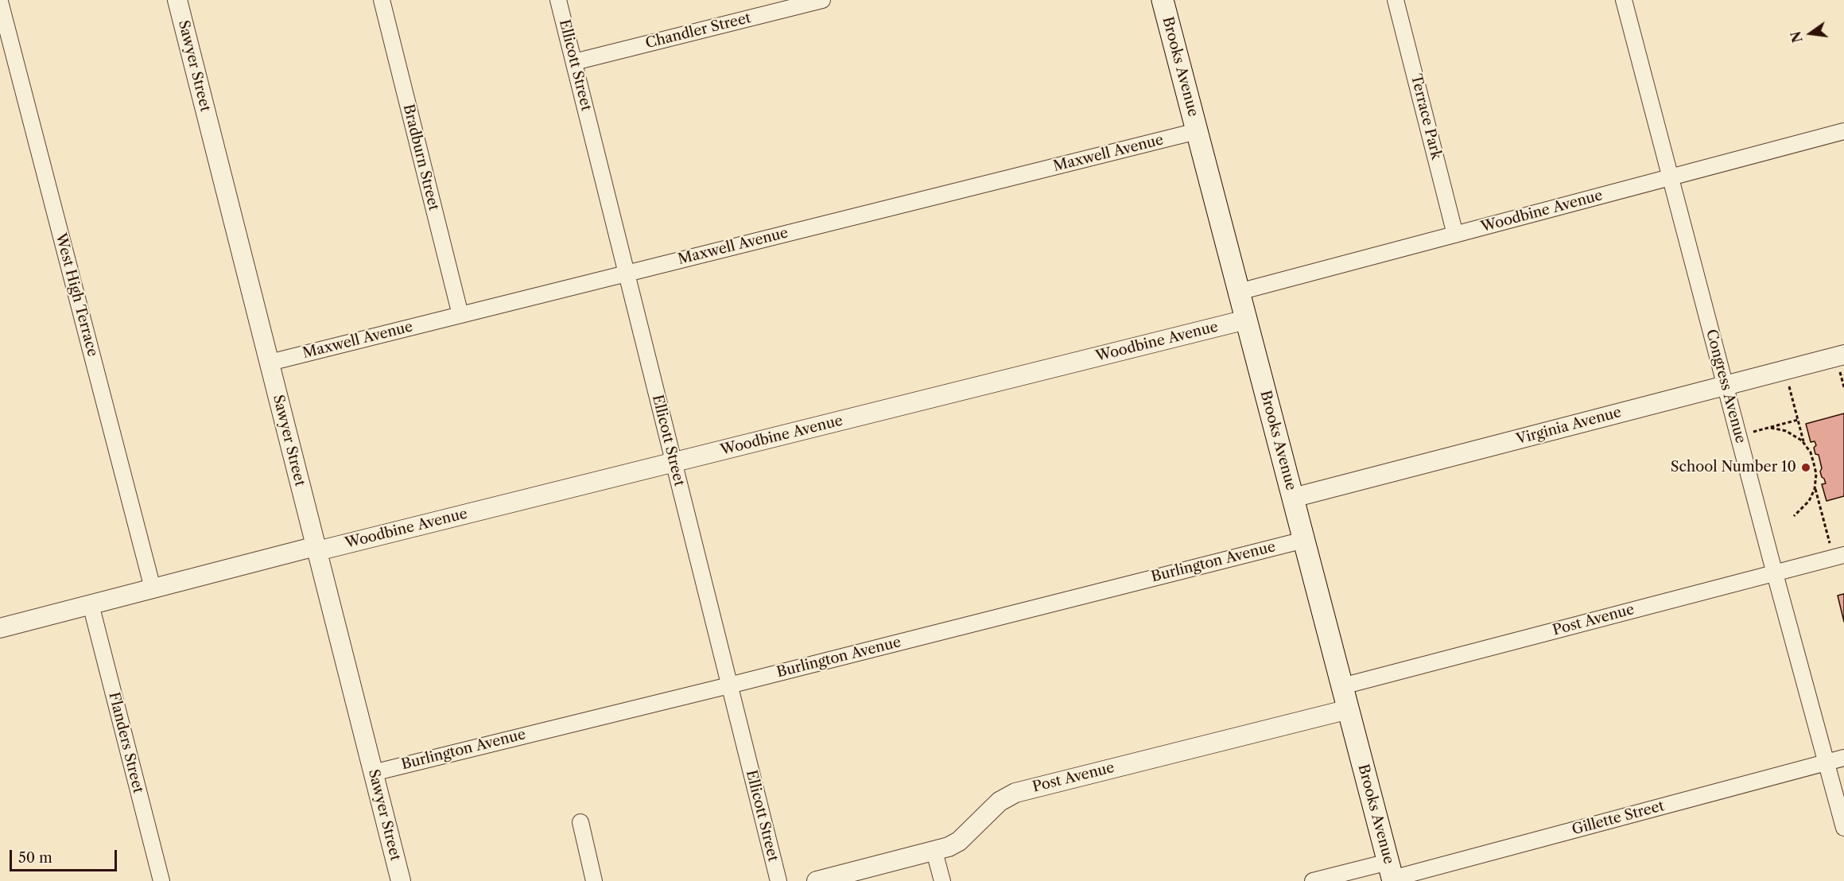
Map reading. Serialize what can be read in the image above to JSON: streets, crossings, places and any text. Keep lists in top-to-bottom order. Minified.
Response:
{"streets":{"main road":["Brooks Avenue"],"street":["Chandler Street","Ellicott Street","Sawyer Street","Terrace Park","Maxwell Avenue","Bradburn Street","Woodbine Avenue","West High Terrace","Congress Avenue","Virginia Avenue","Burlington Avenue","Post Avenue","Flanders Street","Gillette Street"]},"crossings":[["Chandler Street","Ellicott Street"],["Ellicott Street","Maxwell Avenue"],["Ellicott Street","Woodbine Avenue"],["Ellicott Street","Burlington Avenue"],["Sawyer Street","Maxwell Avenue"],["Sawyer Street","Woodbine Avenue"],["Sawyer Street","Burlington Avenue"],["Brooks Avenue","Maxwell Avenue"],["Brooks Avenue","Woodbine Avenue"],["Brooks Avenue","Virginia Avenue"],["Brooks Avenue","Burlington Avenue"],["Brooks Avenue","Post Avenue"],["Brooks Avenue","Gillette Street"],["Terrace Park","Woodbine Avenue"],["Maxwell Avenue","Bradburn Street"],["Woodbine Avenue","West High Terrace"],["Woodbine Avenue","Congress Avenue"],["Woodbine Avenue","Flanders Street"],["Congress Avenue","Virginia Avenue"],["Congress Avenue","Post Avenue"],["Congress Avenue","Gillette Street"]],"places":["School Number 10"],"scale_bar":"50 m","north":"left"}
